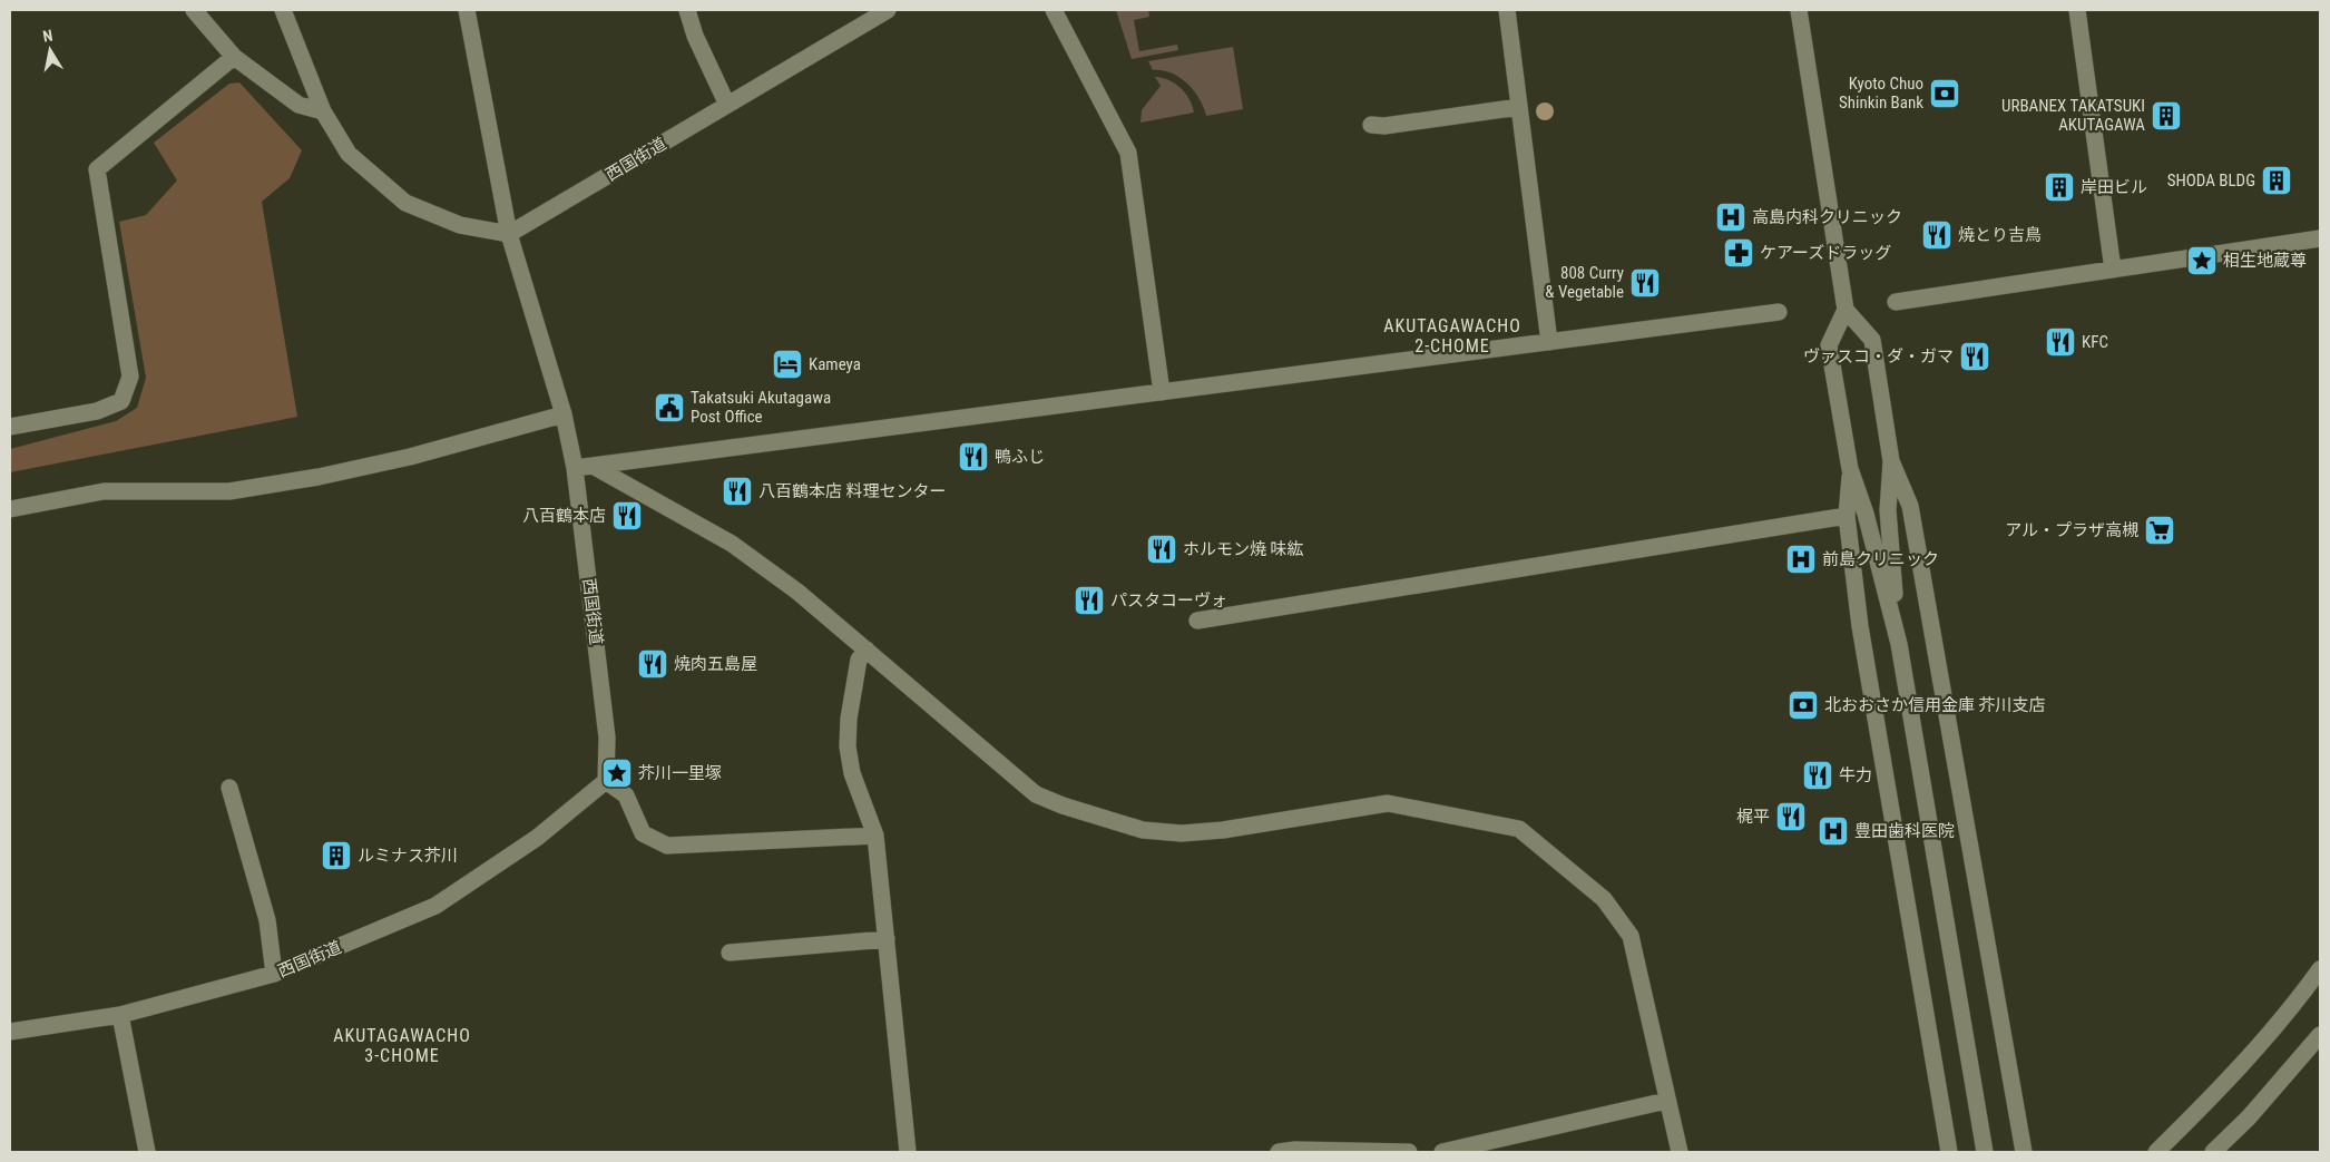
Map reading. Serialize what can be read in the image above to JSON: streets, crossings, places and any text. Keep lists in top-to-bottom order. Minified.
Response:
{"streets":{"street":["西国街道"]},"districts":["AKUTAGAWACHO 2-CHOME","AKUTAGAWACHO 3-CHOME"],"places":{"bank":["Kyoto Chuo Shinkin Bank","北おおさか信用金庫 芥川支店"],"building":["URBANEX TAKATSUKI AKUTAGAWA","SHODA BLDG","岸田ビル","ルミナス芥川"],"hospital":["高島内科クリニック","前島クリニック","豊田歯科医院"],"restaurant":["焼とり吉鳥","808 Curry & Vegetable","KFC","ヴァスコ・ダ・ガマ","鴨ふじ","八百鶴本店 料理センター","八百鶴本店","ホルモン焼 味紘","パスタコーヴォ","焼肉五島屋","牛力","梶平"],"pharmacy":["ケアーズドラッグ"],"place":["相生地蔵尊","芥川一里塚"],"hotel":["Kameya"],"public building":["Takatsuki Akutagawa Post Office"],"supermarket":["アル・プラザ高槻"]},"north":"top"}
